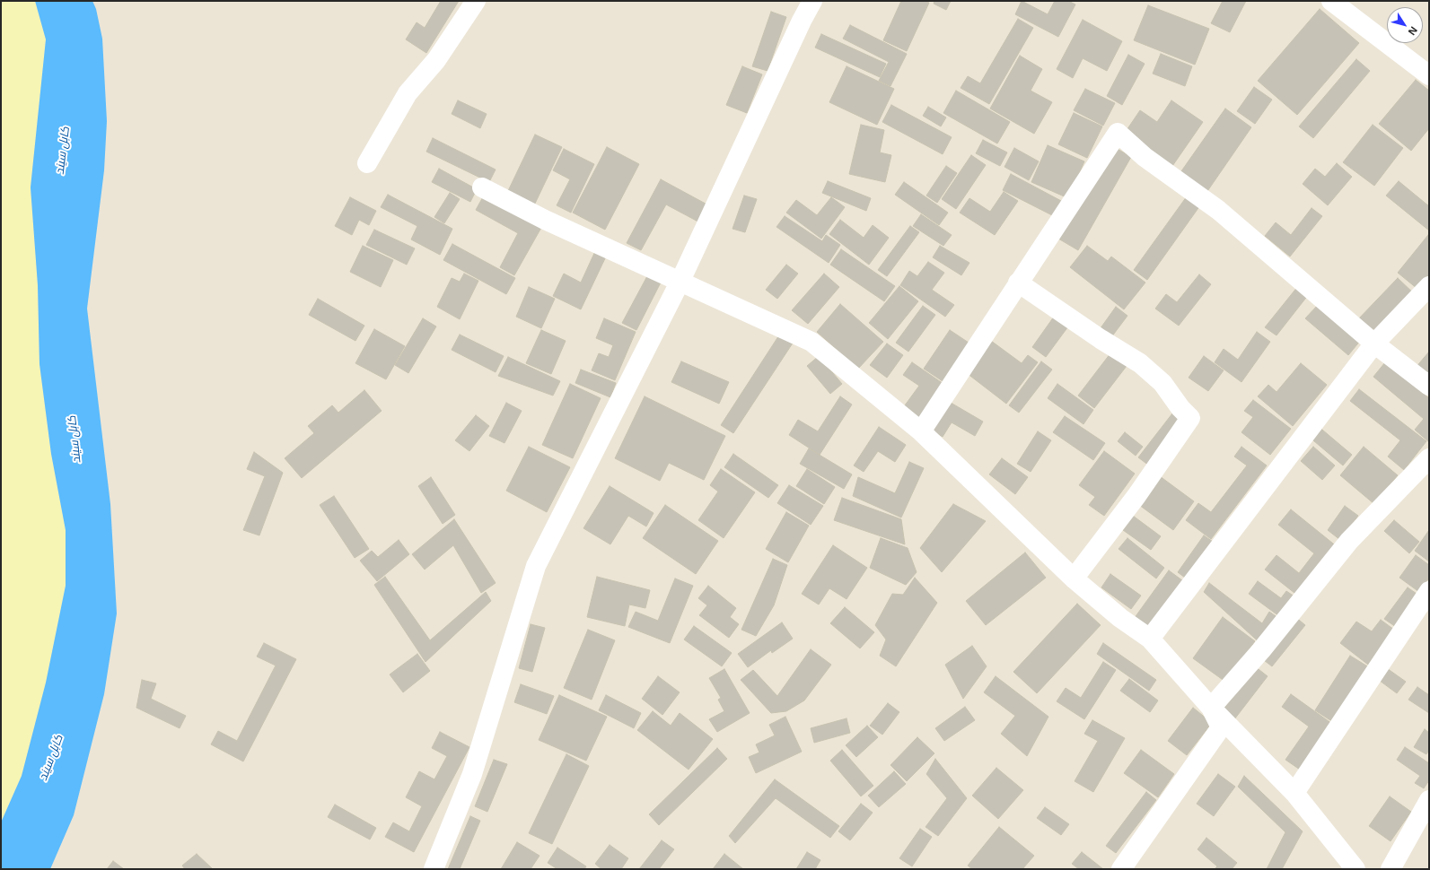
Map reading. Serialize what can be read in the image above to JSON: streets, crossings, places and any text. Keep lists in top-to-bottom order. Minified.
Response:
{"water":["کابل سيند"],"north":"bottom right"}
